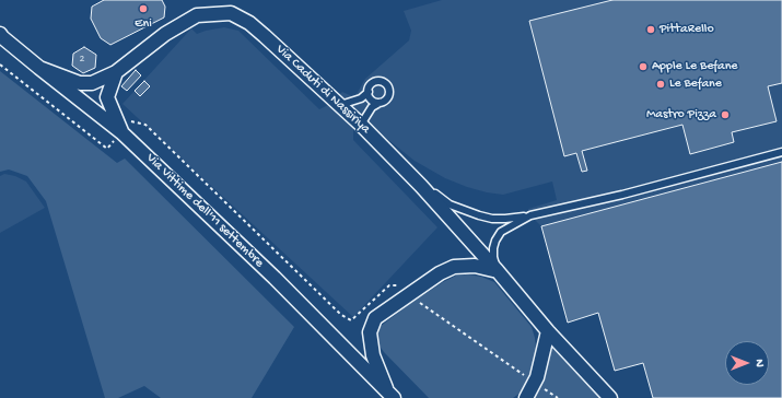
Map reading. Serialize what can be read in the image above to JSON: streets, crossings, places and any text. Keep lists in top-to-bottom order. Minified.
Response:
{"streets":{"street":["Via Caduti di Nassiriya","Via Vittime dell'11 settembre"]},"crossings":[["Via Caduti di Nassiriya","Via Vittime dell'11 settembre"]],"places":["Eni","PittaRello","Apple Le Befane","Le Befane","Mastro Pizza"],"house_numbers":["2"],"north":"right"}
